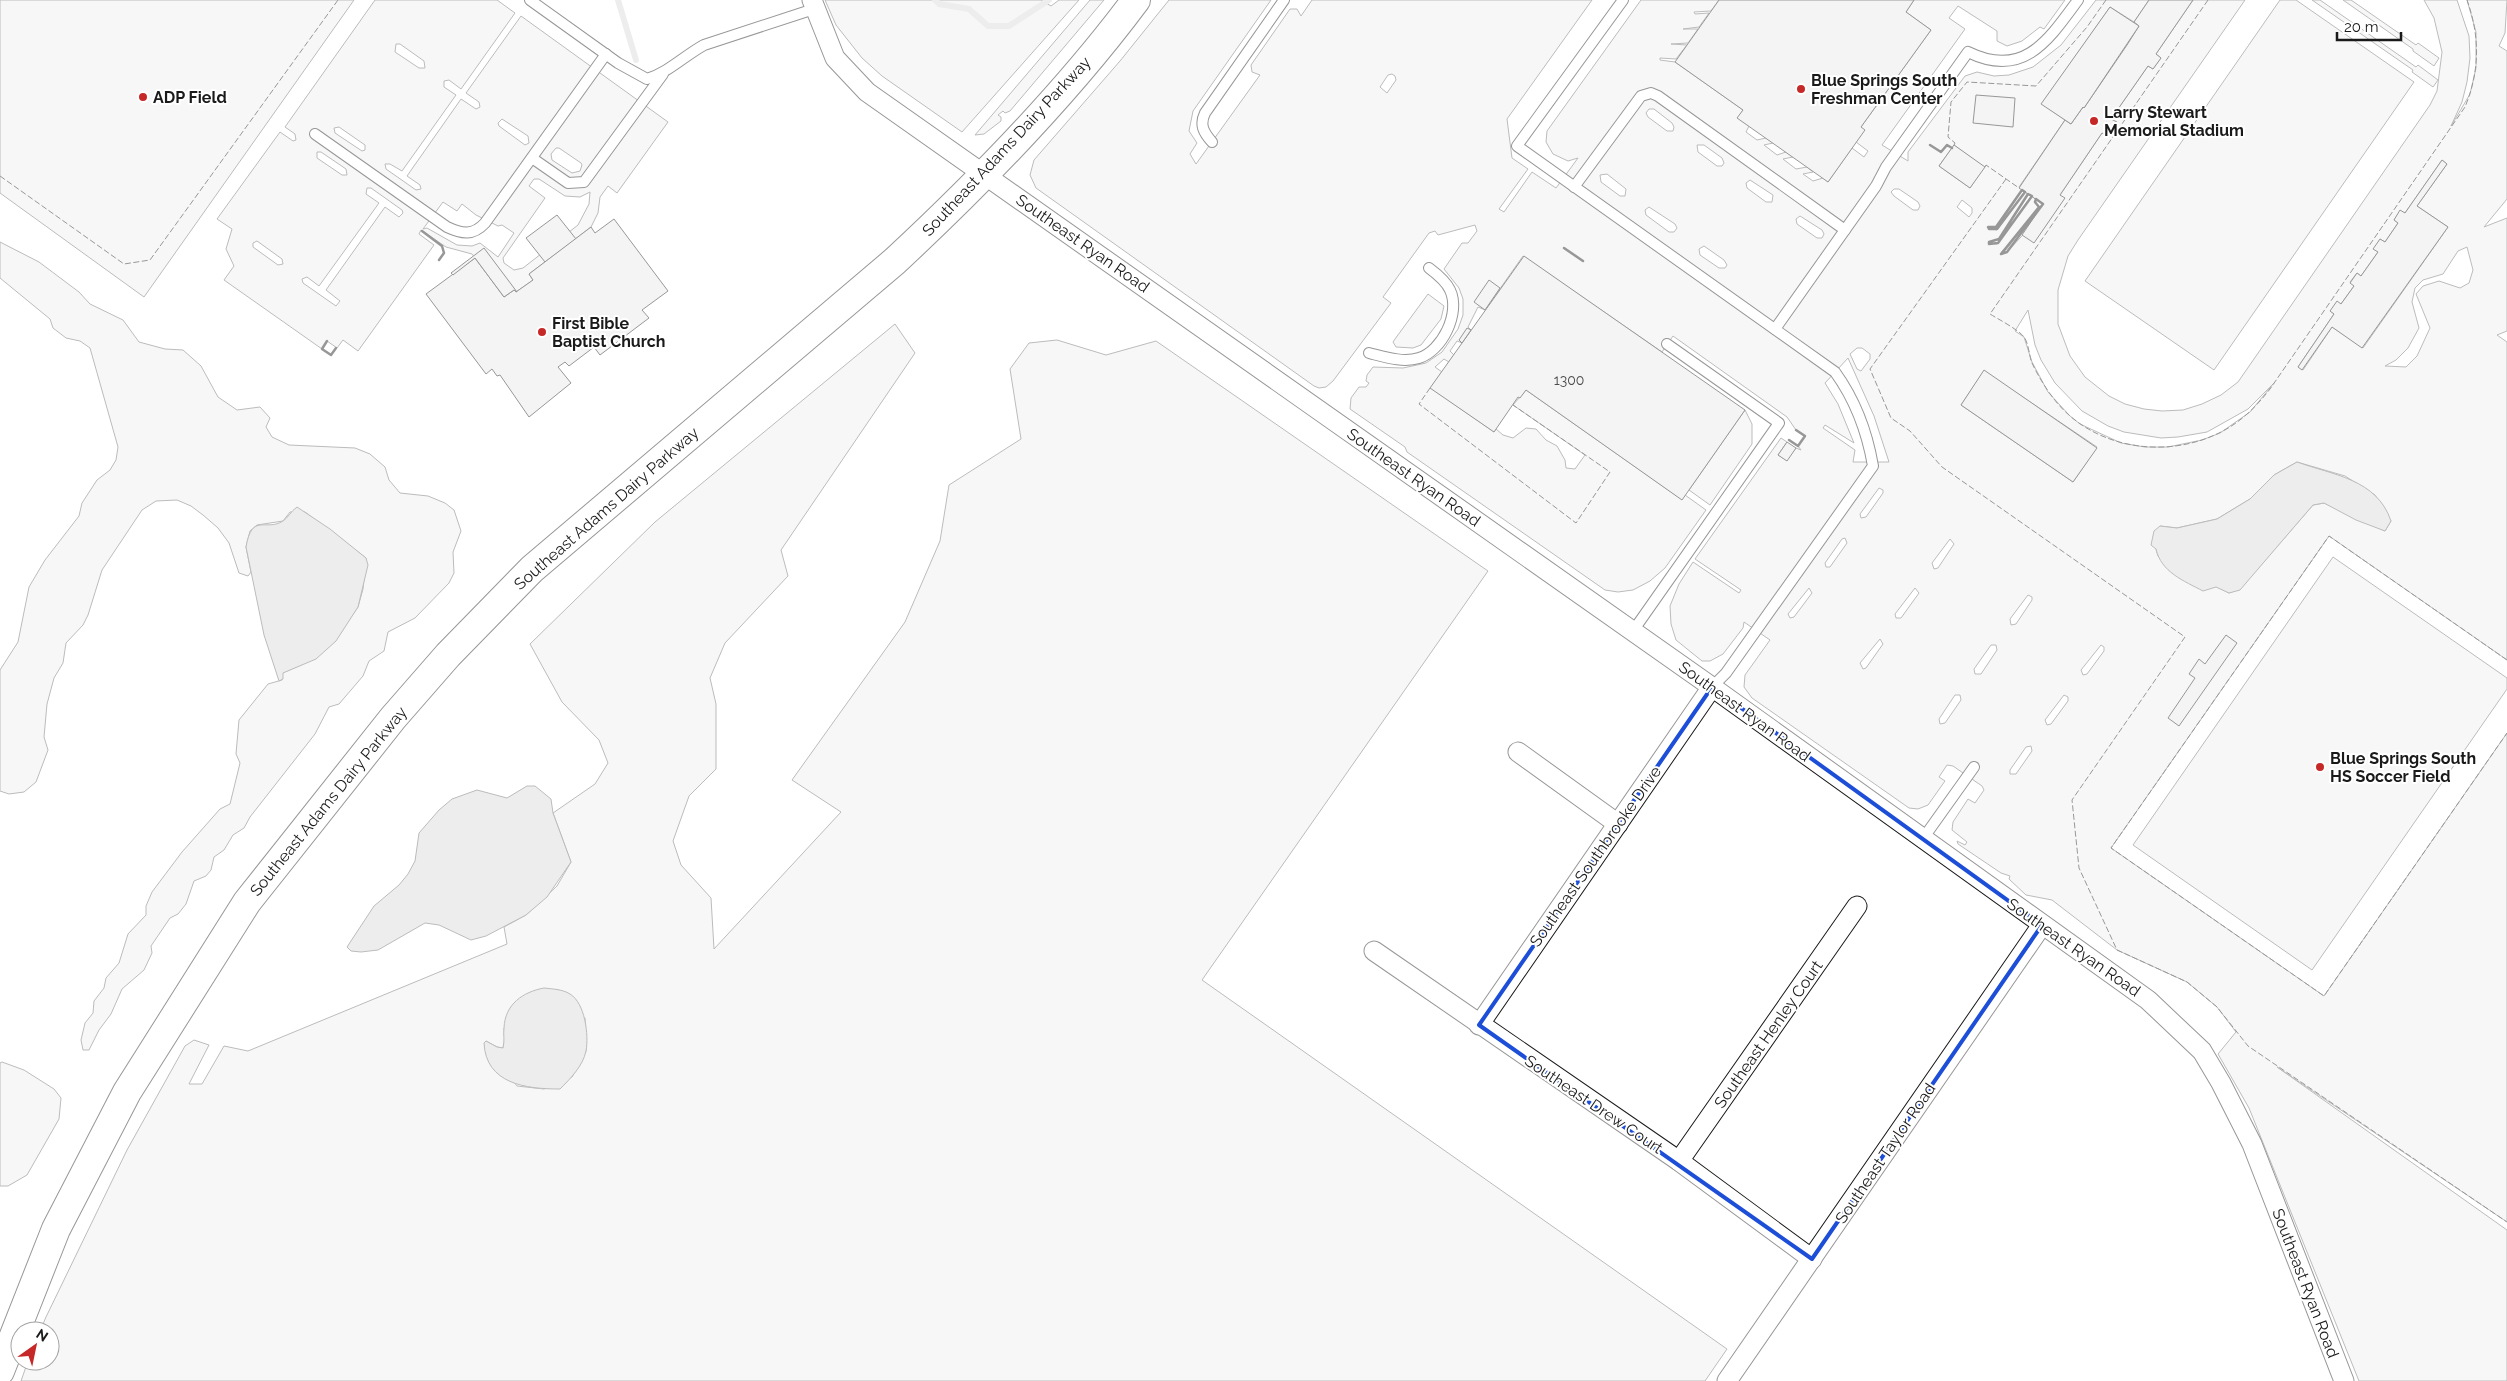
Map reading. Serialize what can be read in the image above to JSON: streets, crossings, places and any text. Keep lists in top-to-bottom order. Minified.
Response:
{"streets":{"main road":["Southeast Adams Dairy Parkway"],"street":["Southeast Ryan Road","Southeast Southbrooke Drive","Southeast Henley Court","Southeast Drew Court","Southeast Taylor Road"]},"crossings":[["Southeast Adams Dairy Parkway","Southeast Ryan Road"],["Southeast Ryan Road","Southeast Southbrooke Drive"],["Southeast Ryan Road","Southeast Taylor Road"],["Southeast Southbrooke Drive","Southeast Drew Court"],["Southeast Henley Court","Southeast Drew Court"],["Southeast Drew Court","Southeast Taylor Road"]],"places":["Blue Springs South Freshman Center","ADP Field","Larry Stewart Memorial Stadium","First Bible Baptist Church","Blue Springs South HS Soccer Field"],"house_numbers":["1300"],"scale_bar":"20 m","north":"top right"}
